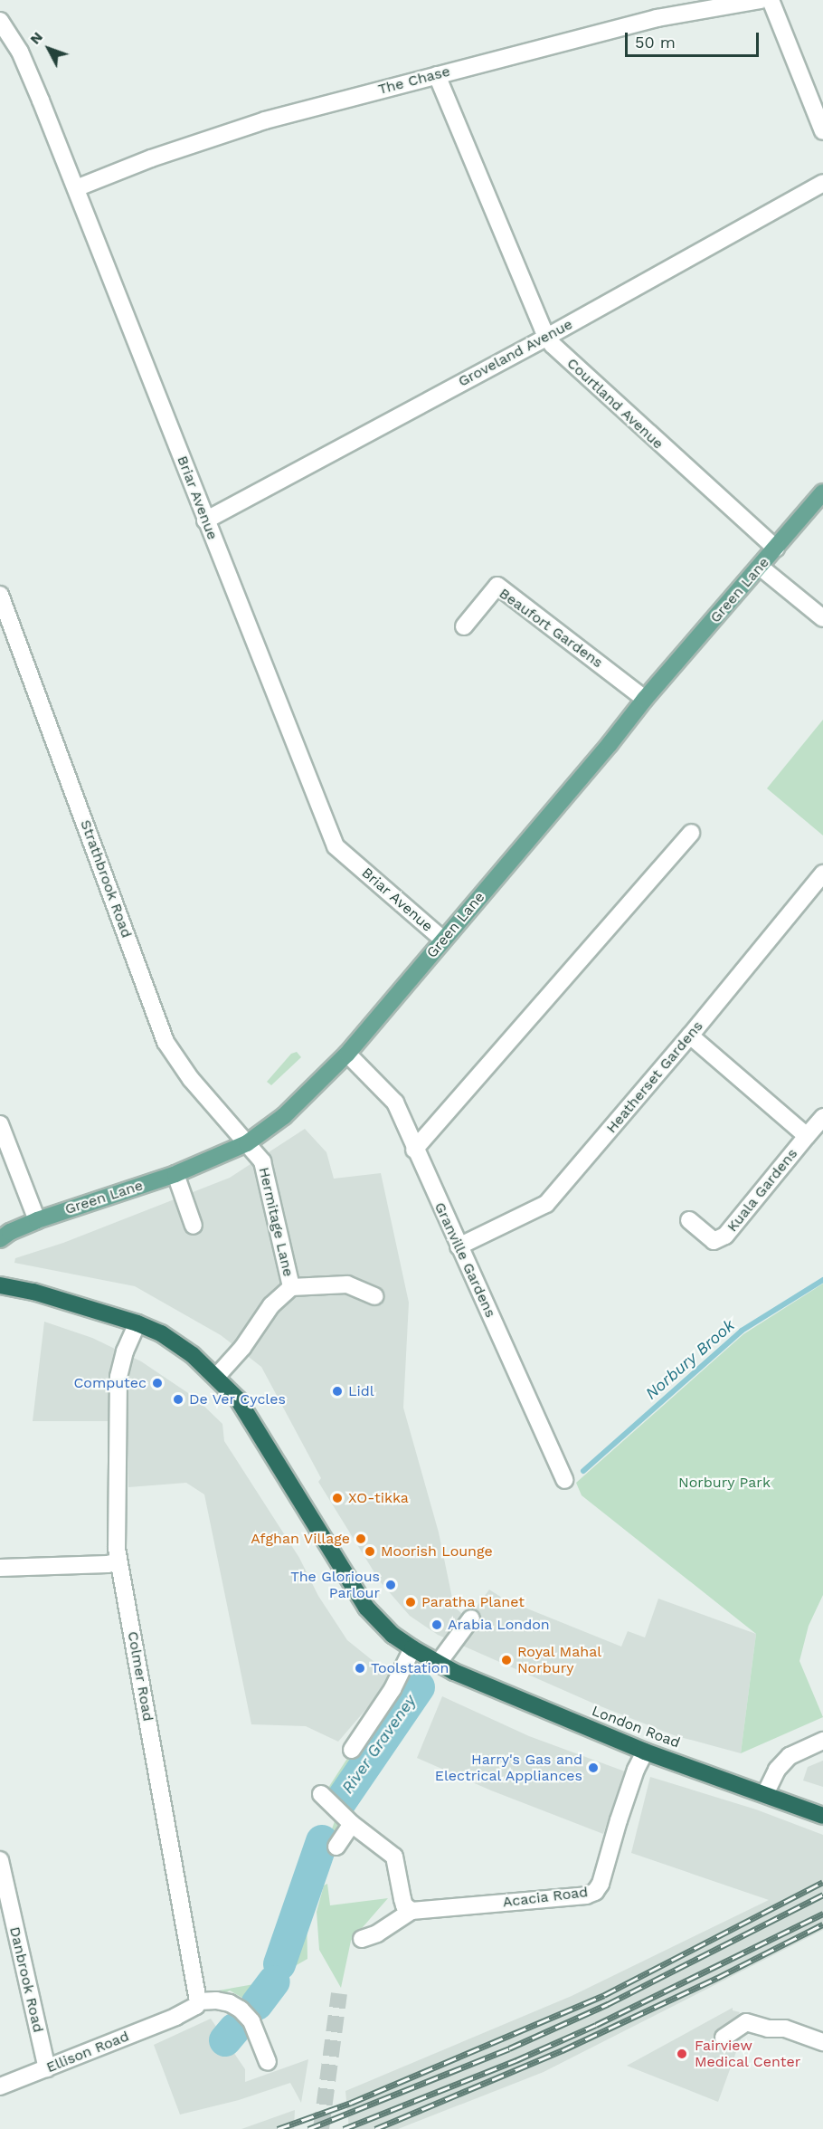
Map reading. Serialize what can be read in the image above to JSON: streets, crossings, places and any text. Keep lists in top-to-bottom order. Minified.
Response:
{"streets":{"highway":["London Road"],"main road":["Green Lane"],"street":["The Chase","Groveland Avenue","Courtland Avenue","Briar Avenue","Beaufort Gardens","Strathbrook Road","Heatherset Gardens","Kuala Gardens","Hermitage Lane","Granville Gardens","Colmer Road","Acacia Road","Danbrook Road","Ellison Road"]},"crossings":[["The Chase","Courtland Avenue"],["The Chase","Briar Avenue"],["Groveland Avenue","Courtland Avenue"],["Groveland Avenue","Briar Avenue"],["Courtland Avenue","Green Lane"],["Briar Avenue","Green Lane"],["Green Lane","Beaufort Gardens"],["Green Lane","Strathbrook Road"],["Green Lane","Hermitage Lane"],["Green Lane","Granville Gardens"],["Strathbrook Road","Hermitage Lane"],["Heatherset Gardens","Kuala Gardens"],["Heatherset Gardens","Granville Gardens"],["Hermitage Lane","London Road"],["Colmer Road","London Road"],["Colmer Road","Ellison Road"],["London Road","Acacia Road"],["Danbrook Road","Ellison Road"]],"water":["Norbury Brook","River Graveney"],"parks":["Norbury Park"],"places":["Computec","Lidl","De Ver Cycles","XO-tikka","Afghan Village","Moorish Lounge","The Glorious Parlour","Paratha Planet","Arabia London","Royal Mahal Norbury","Toolstation","Harry's Gas and Electrical Appliances","Fairview Medical Center"],"scale_bar":"50 m","north":"top left"}
